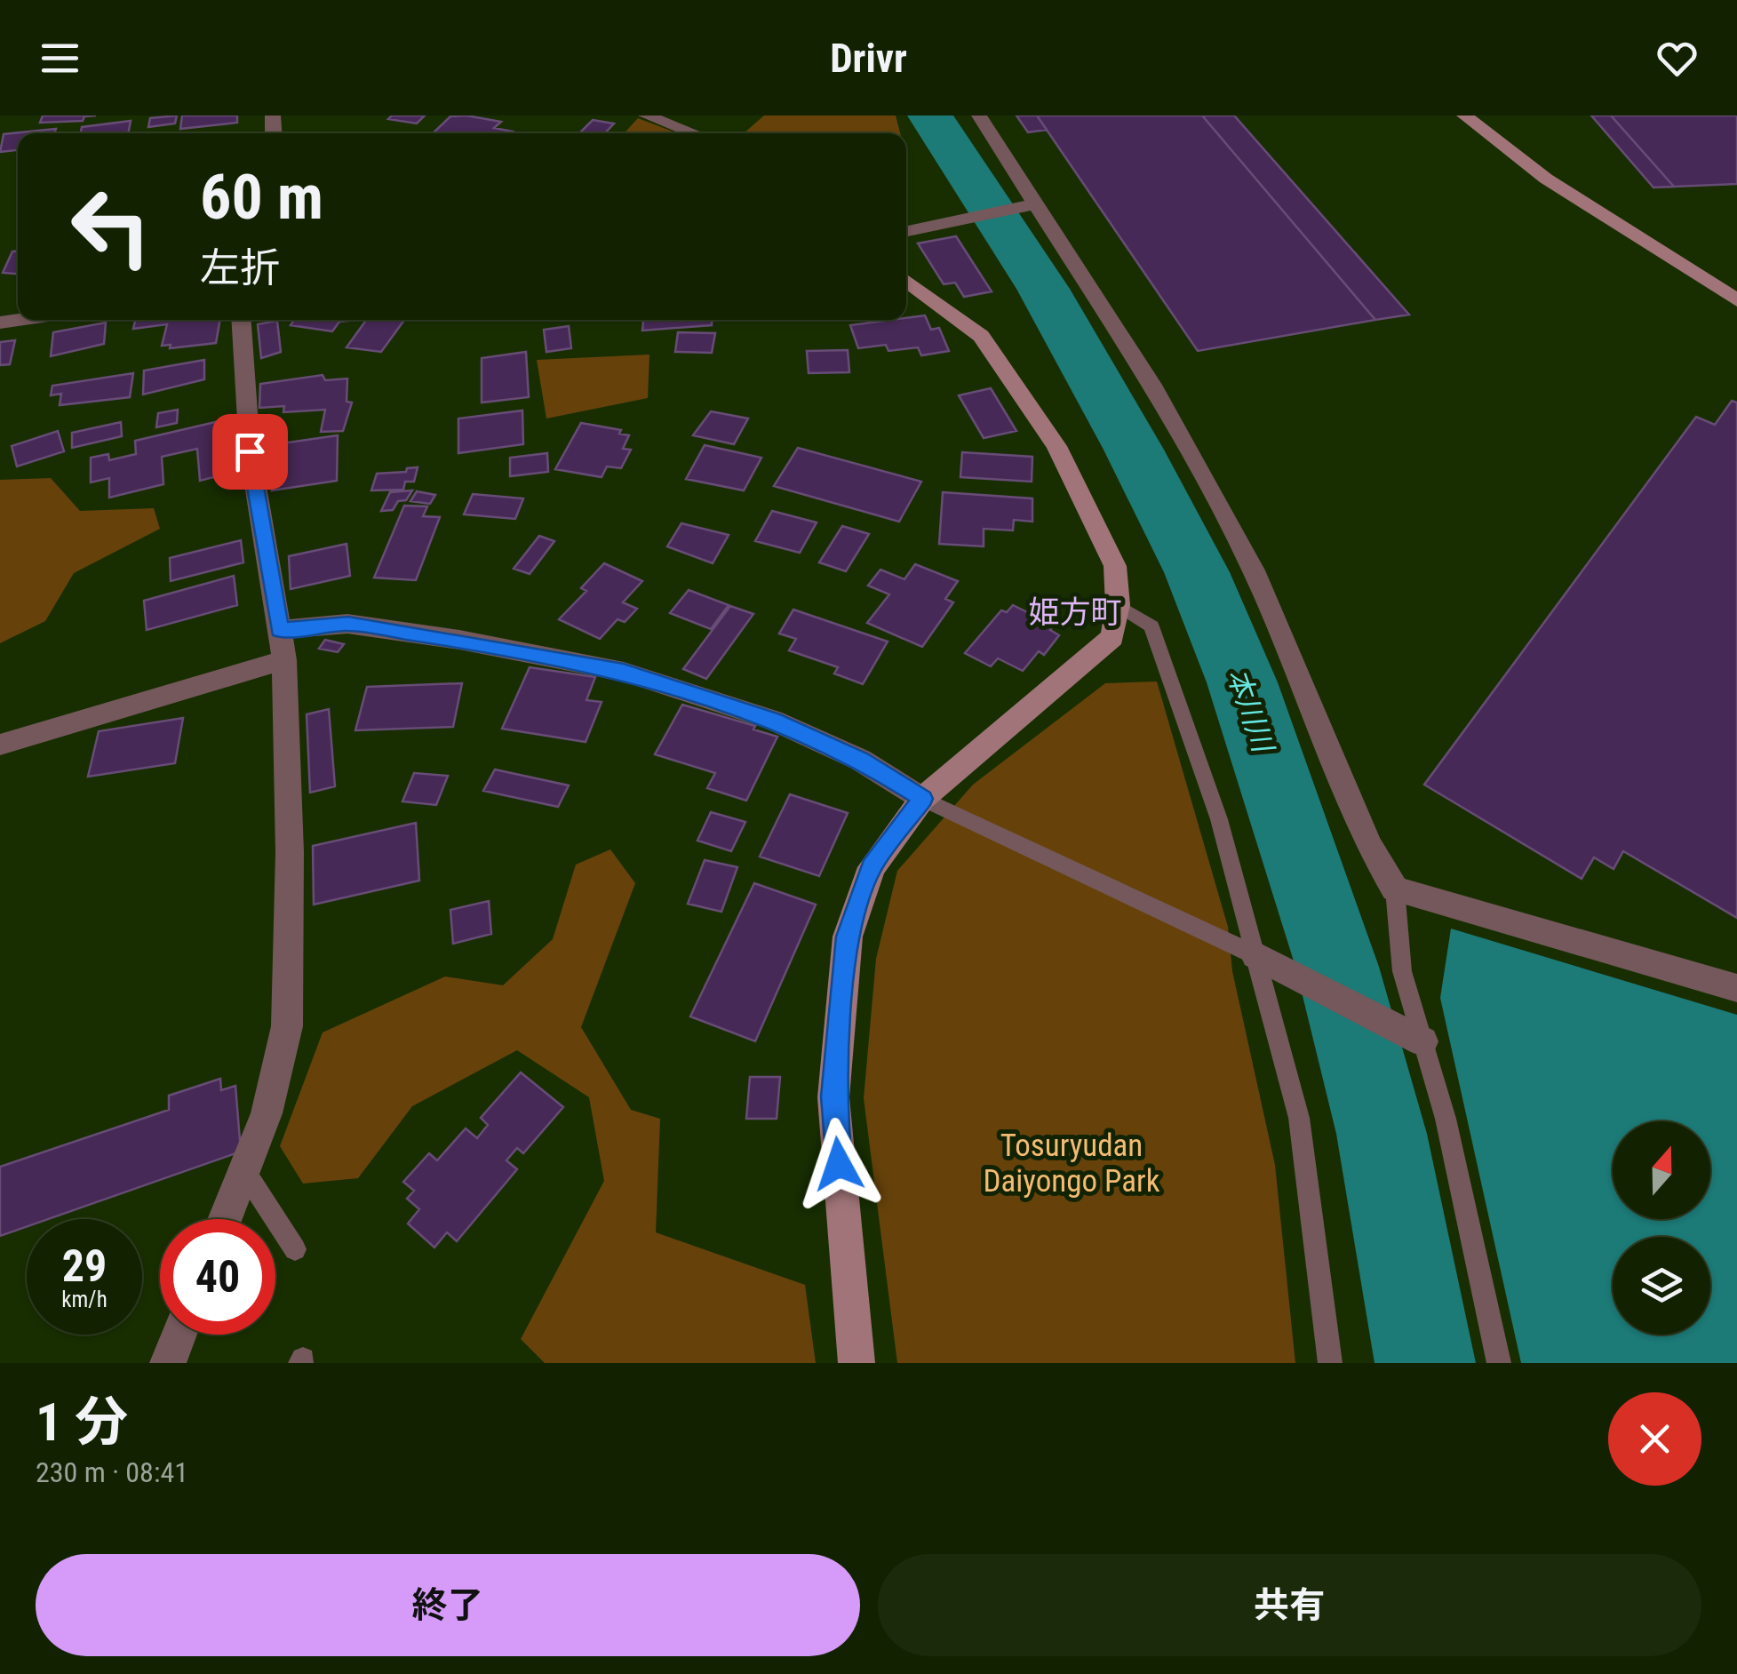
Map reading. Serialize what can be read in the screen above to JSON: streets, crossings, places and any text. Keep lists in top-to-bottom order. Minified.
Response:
{"districts":["姫方町"],"water":["本川川"],"parks":["Tosuryudan Daiyongo Park"],"north":"top","page":{"header":"Drivr","turn":["60 m","左折"],"speed":"29 km/h","limit":"40","heading":["1 分","230 m · 08:41"],"buttons":["終了","共有"]}}
